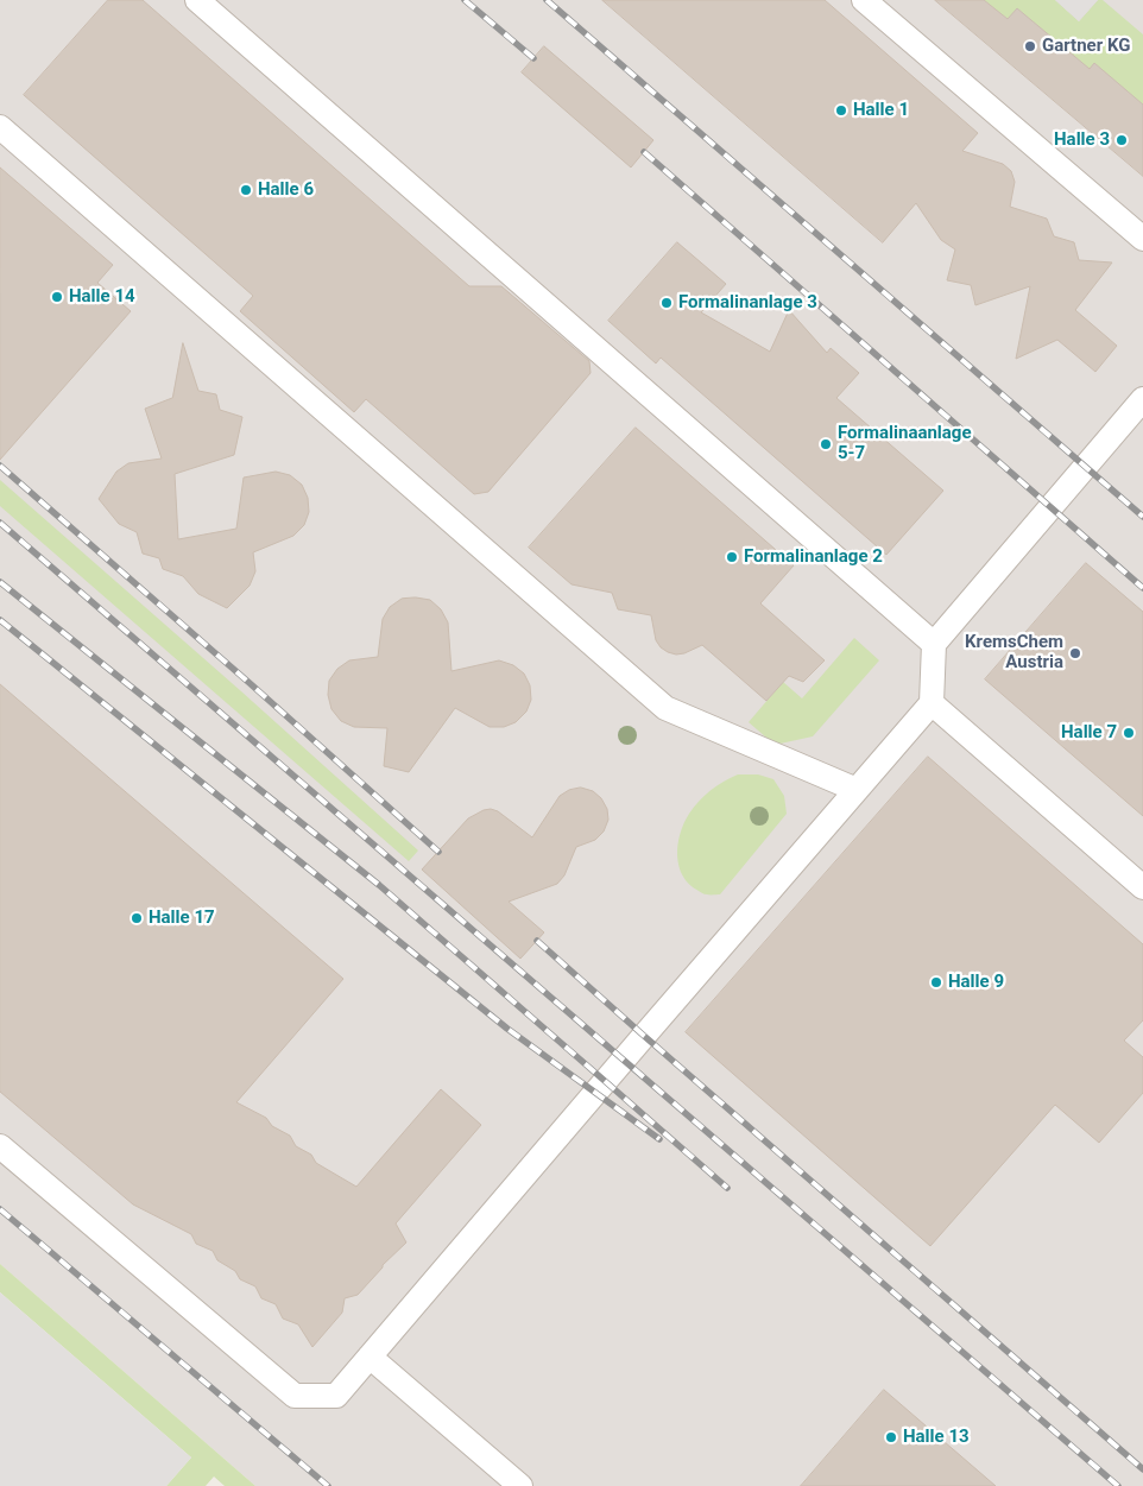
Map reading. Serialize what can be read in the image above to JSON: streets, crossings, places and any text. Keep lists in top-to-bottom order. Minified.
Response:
{"places":["Gartner KG","Halle 1","Halle 3","Halle 6","Halle 14","Formalinanlage 3","Formalinaanlage 5-7","Formalinanlage 2","KremsChem Austria","Halle 7","Halle 17","Halle 9","Halle 13"]}
